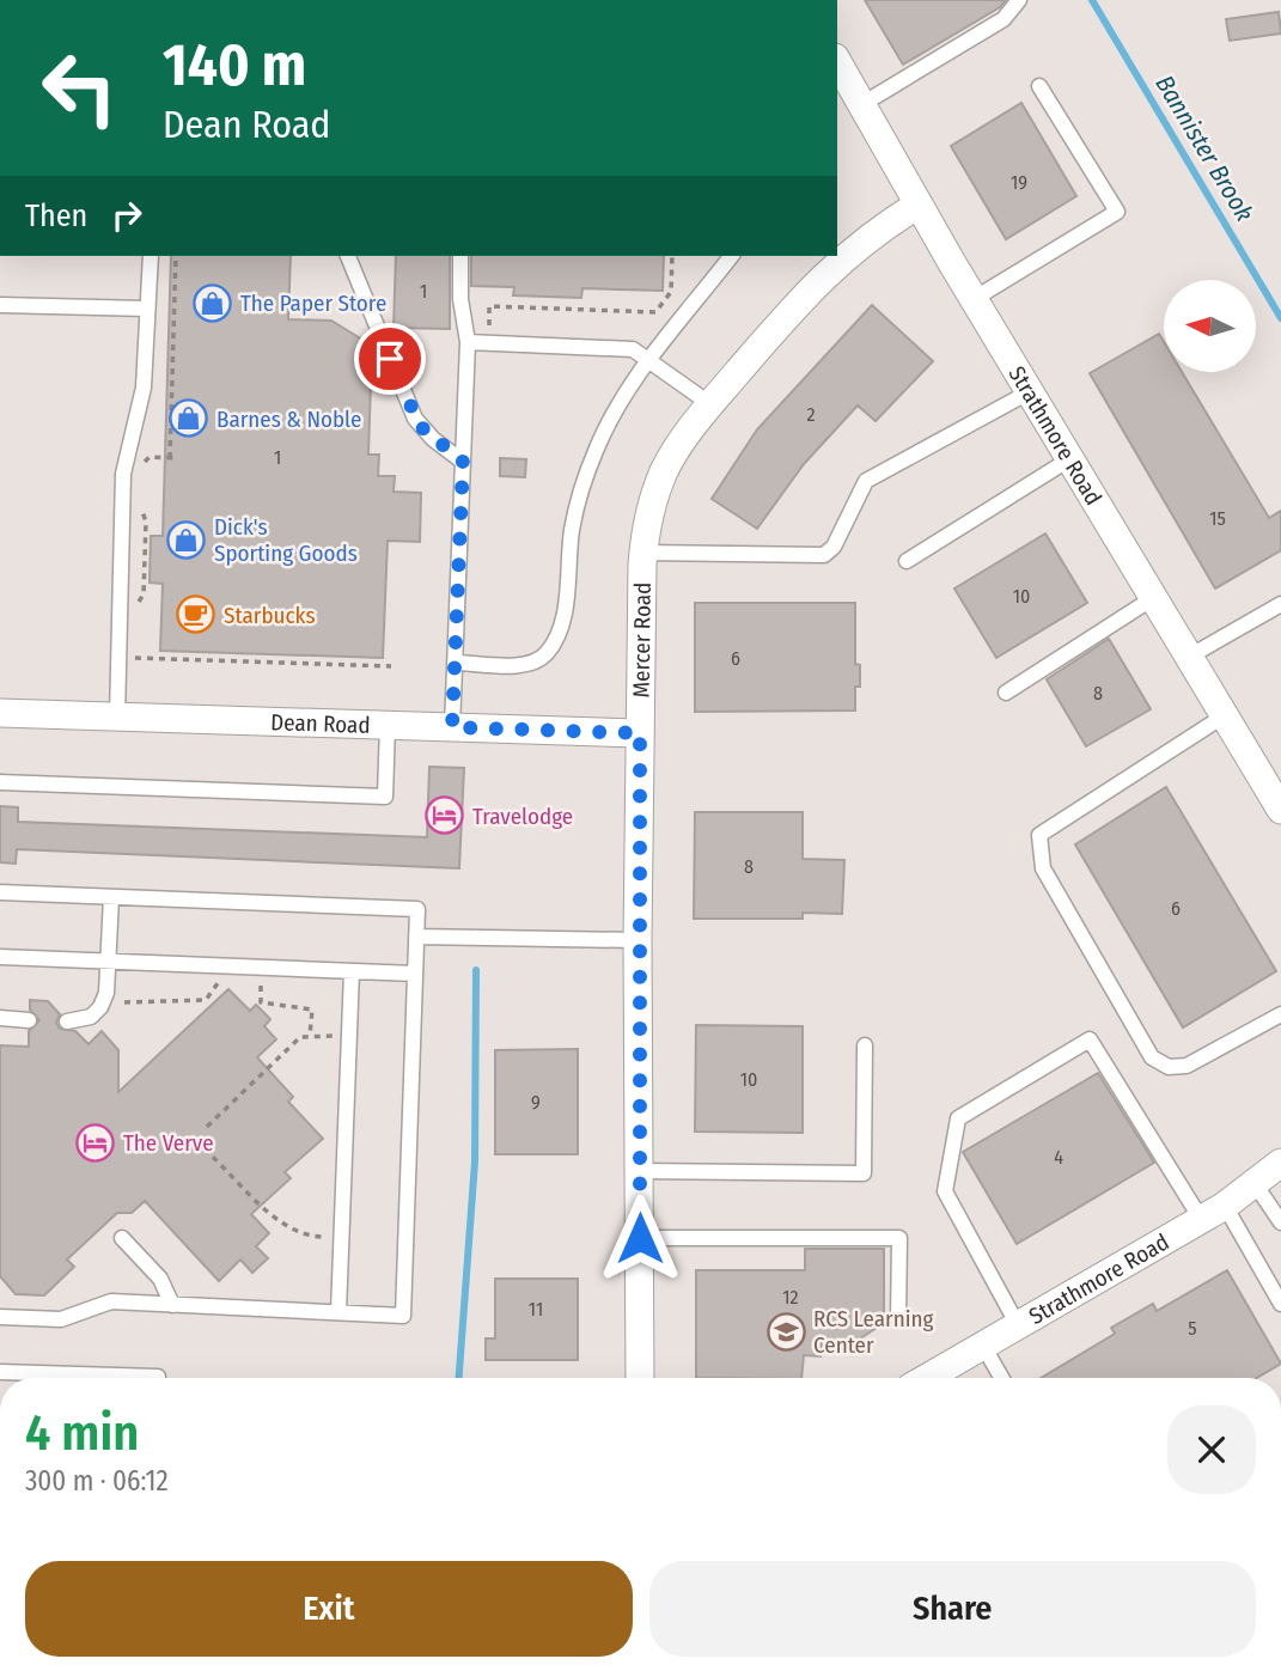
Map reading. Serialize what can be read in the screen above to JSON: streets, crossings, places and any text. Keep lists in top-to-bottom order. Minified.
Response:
{"streets":{"street":["Strathmore Road","Mercer Road","Dean Road"]},"crossings":[["Strathmore Road","Mercer Road"],["Mercer Road","Dean Road"]],"water":["Bannister Brook"],"places":{"shop":["The Paper Store","Barnes & Noble","Dick's Sporting Goods"],"cafe":["Starbucks"],"hotel":["Travelodge","The Verve"],"school or university":["RCS Learning Center"]},"house_numbers":["19","1","2","1","15","10","6","8","8","6","10","9","4","12","11","5"],"north":"left","page":{"turn":["140 m","Dean Road"],"then":"Then","heading":["4 min","300 m · 06:12"],"buttons":["Exit","Share"]}}
